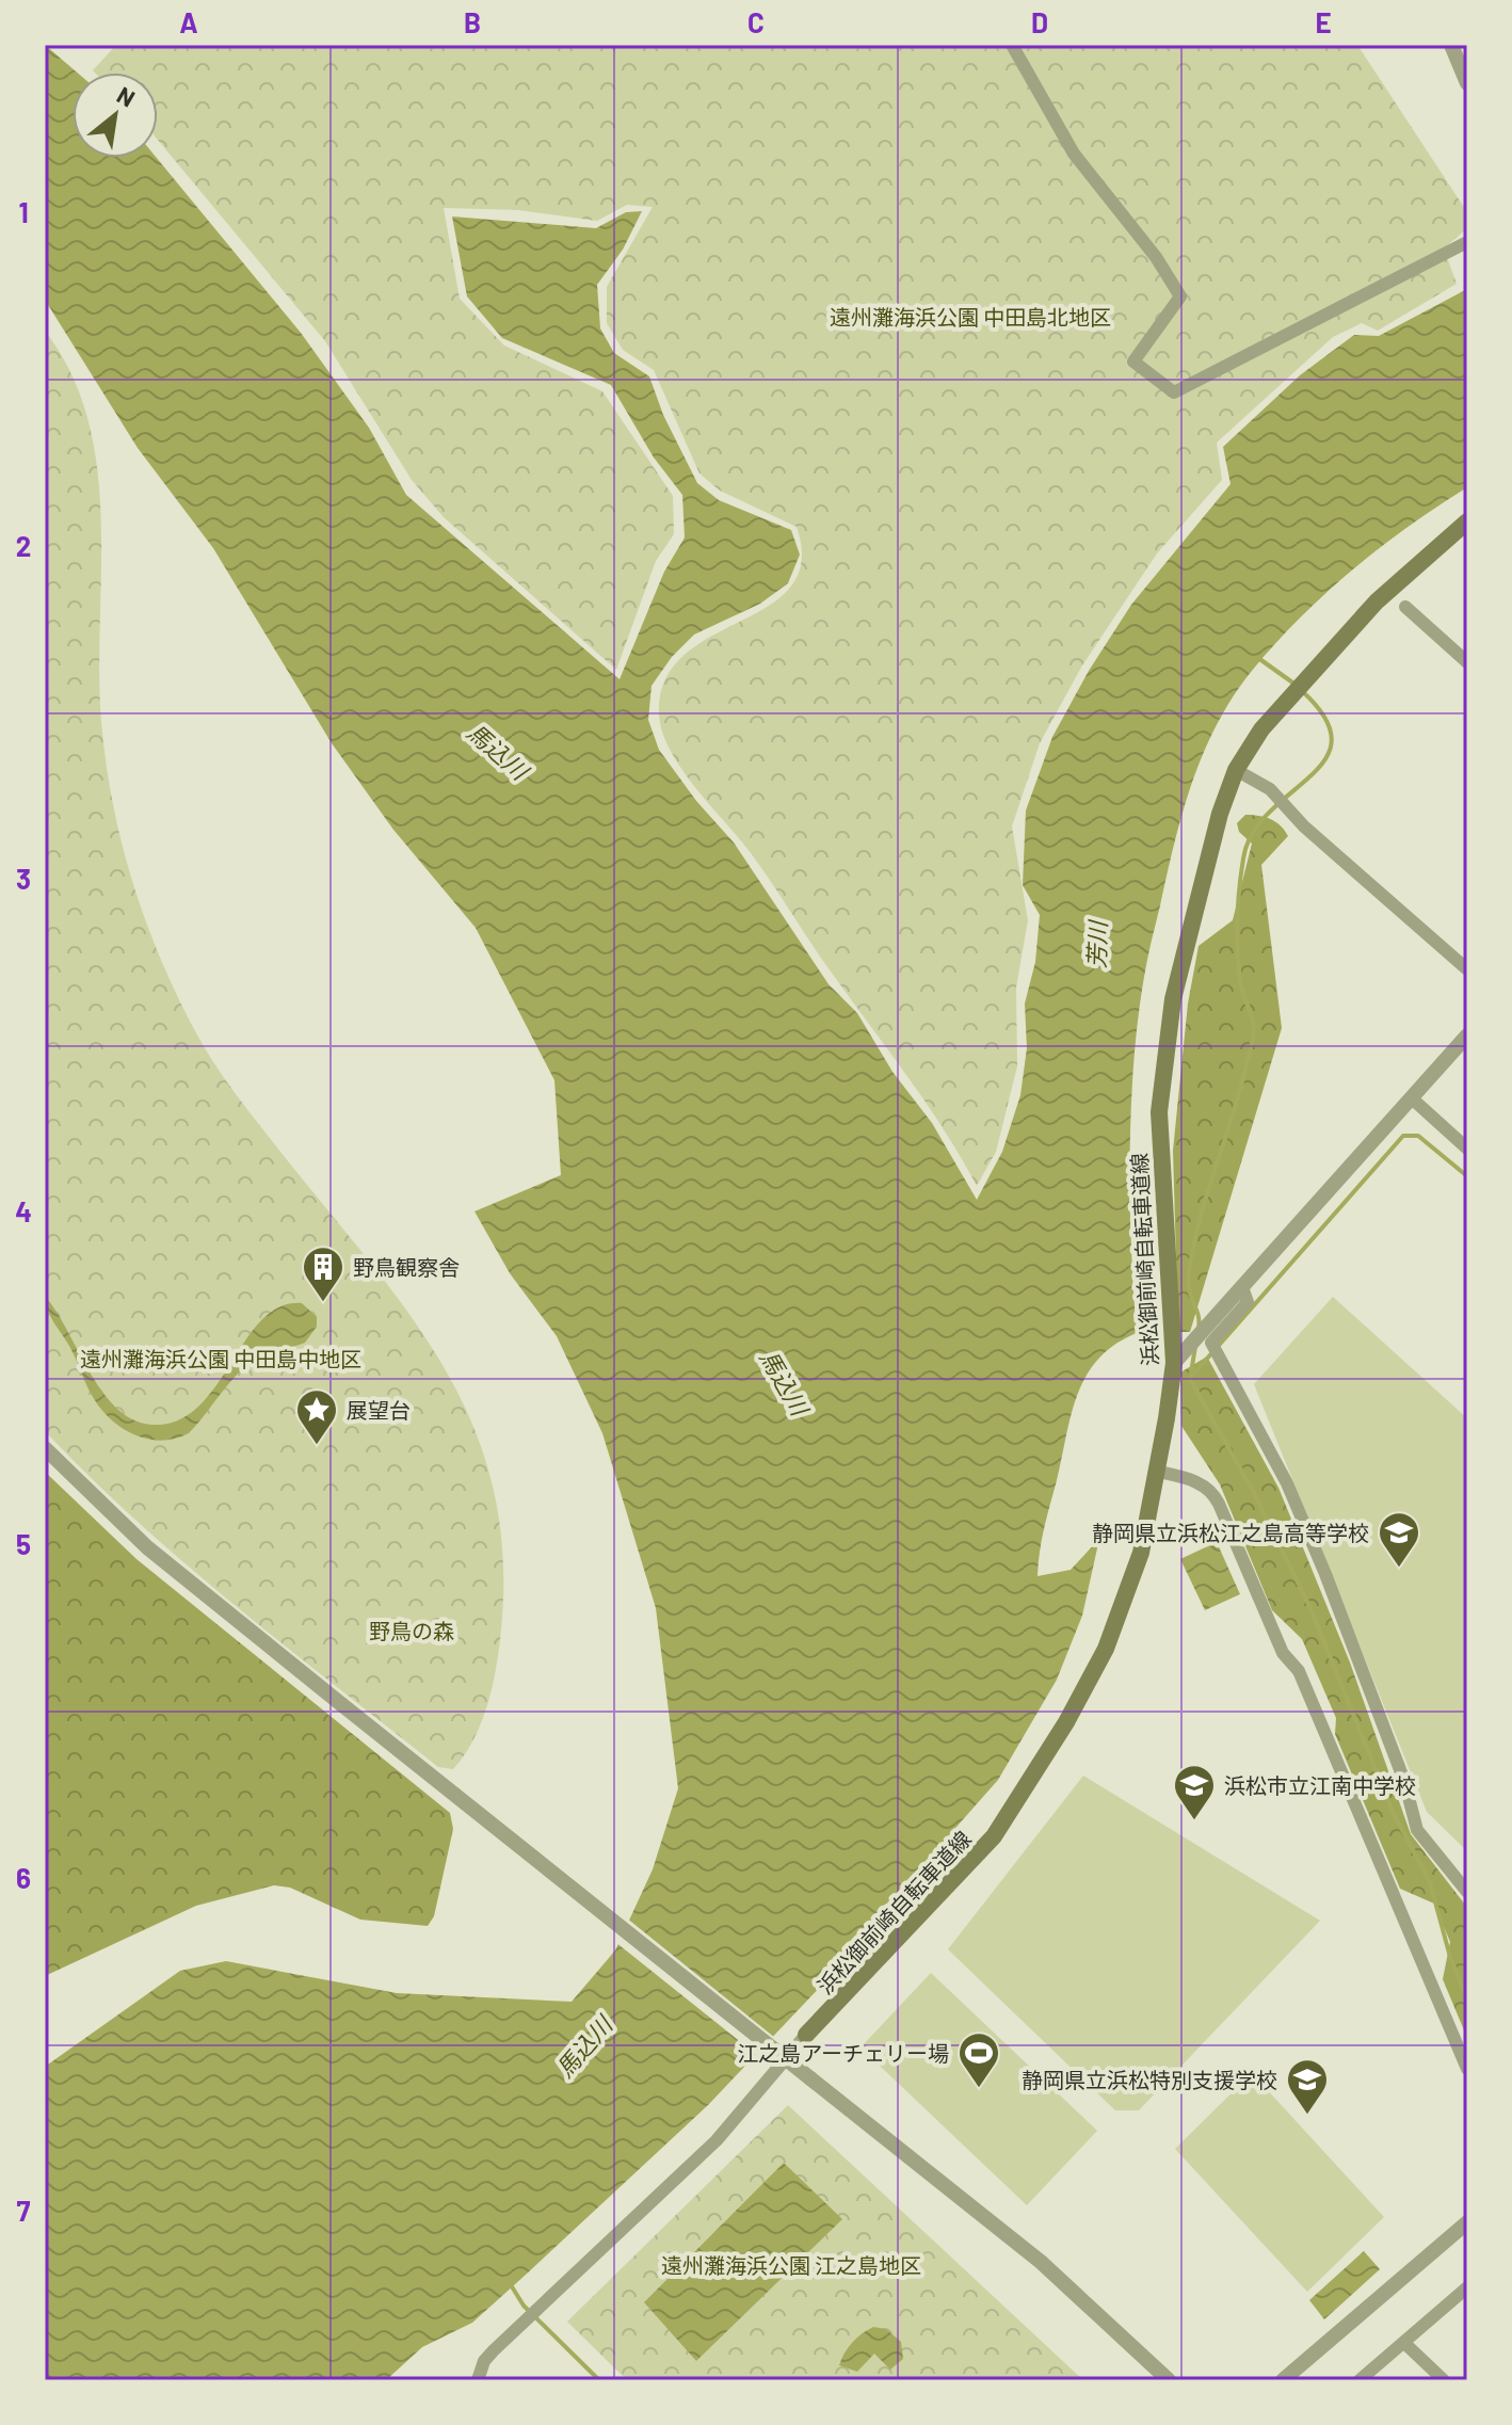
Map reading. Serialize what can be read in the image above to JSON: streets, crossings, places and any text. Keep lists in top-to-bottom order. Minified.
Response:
{"streets":{"main road":["浜松御前崎自転車道線"]},"water":["馬込川","芳川"],"parks":["遠州灘海浜公園 中田島北地区","遠州灘海浜公園 中田島中地区","野鳥の森","遠州灘海浜公園 江之島地区"],"places":{"building":["野鳥観察舎"],"place":["展望台"],"school or university":["静岡県立浜松江之島高等学校","浜松市立江南中学校","静岡県立浜松特別支援学校"],"sports":["江之島アーチェリー場"]},"north":"top right","grid":{"columns":["A","B","C","D","E"],"rows":["1","2","3","4","5","6","7"]}}
